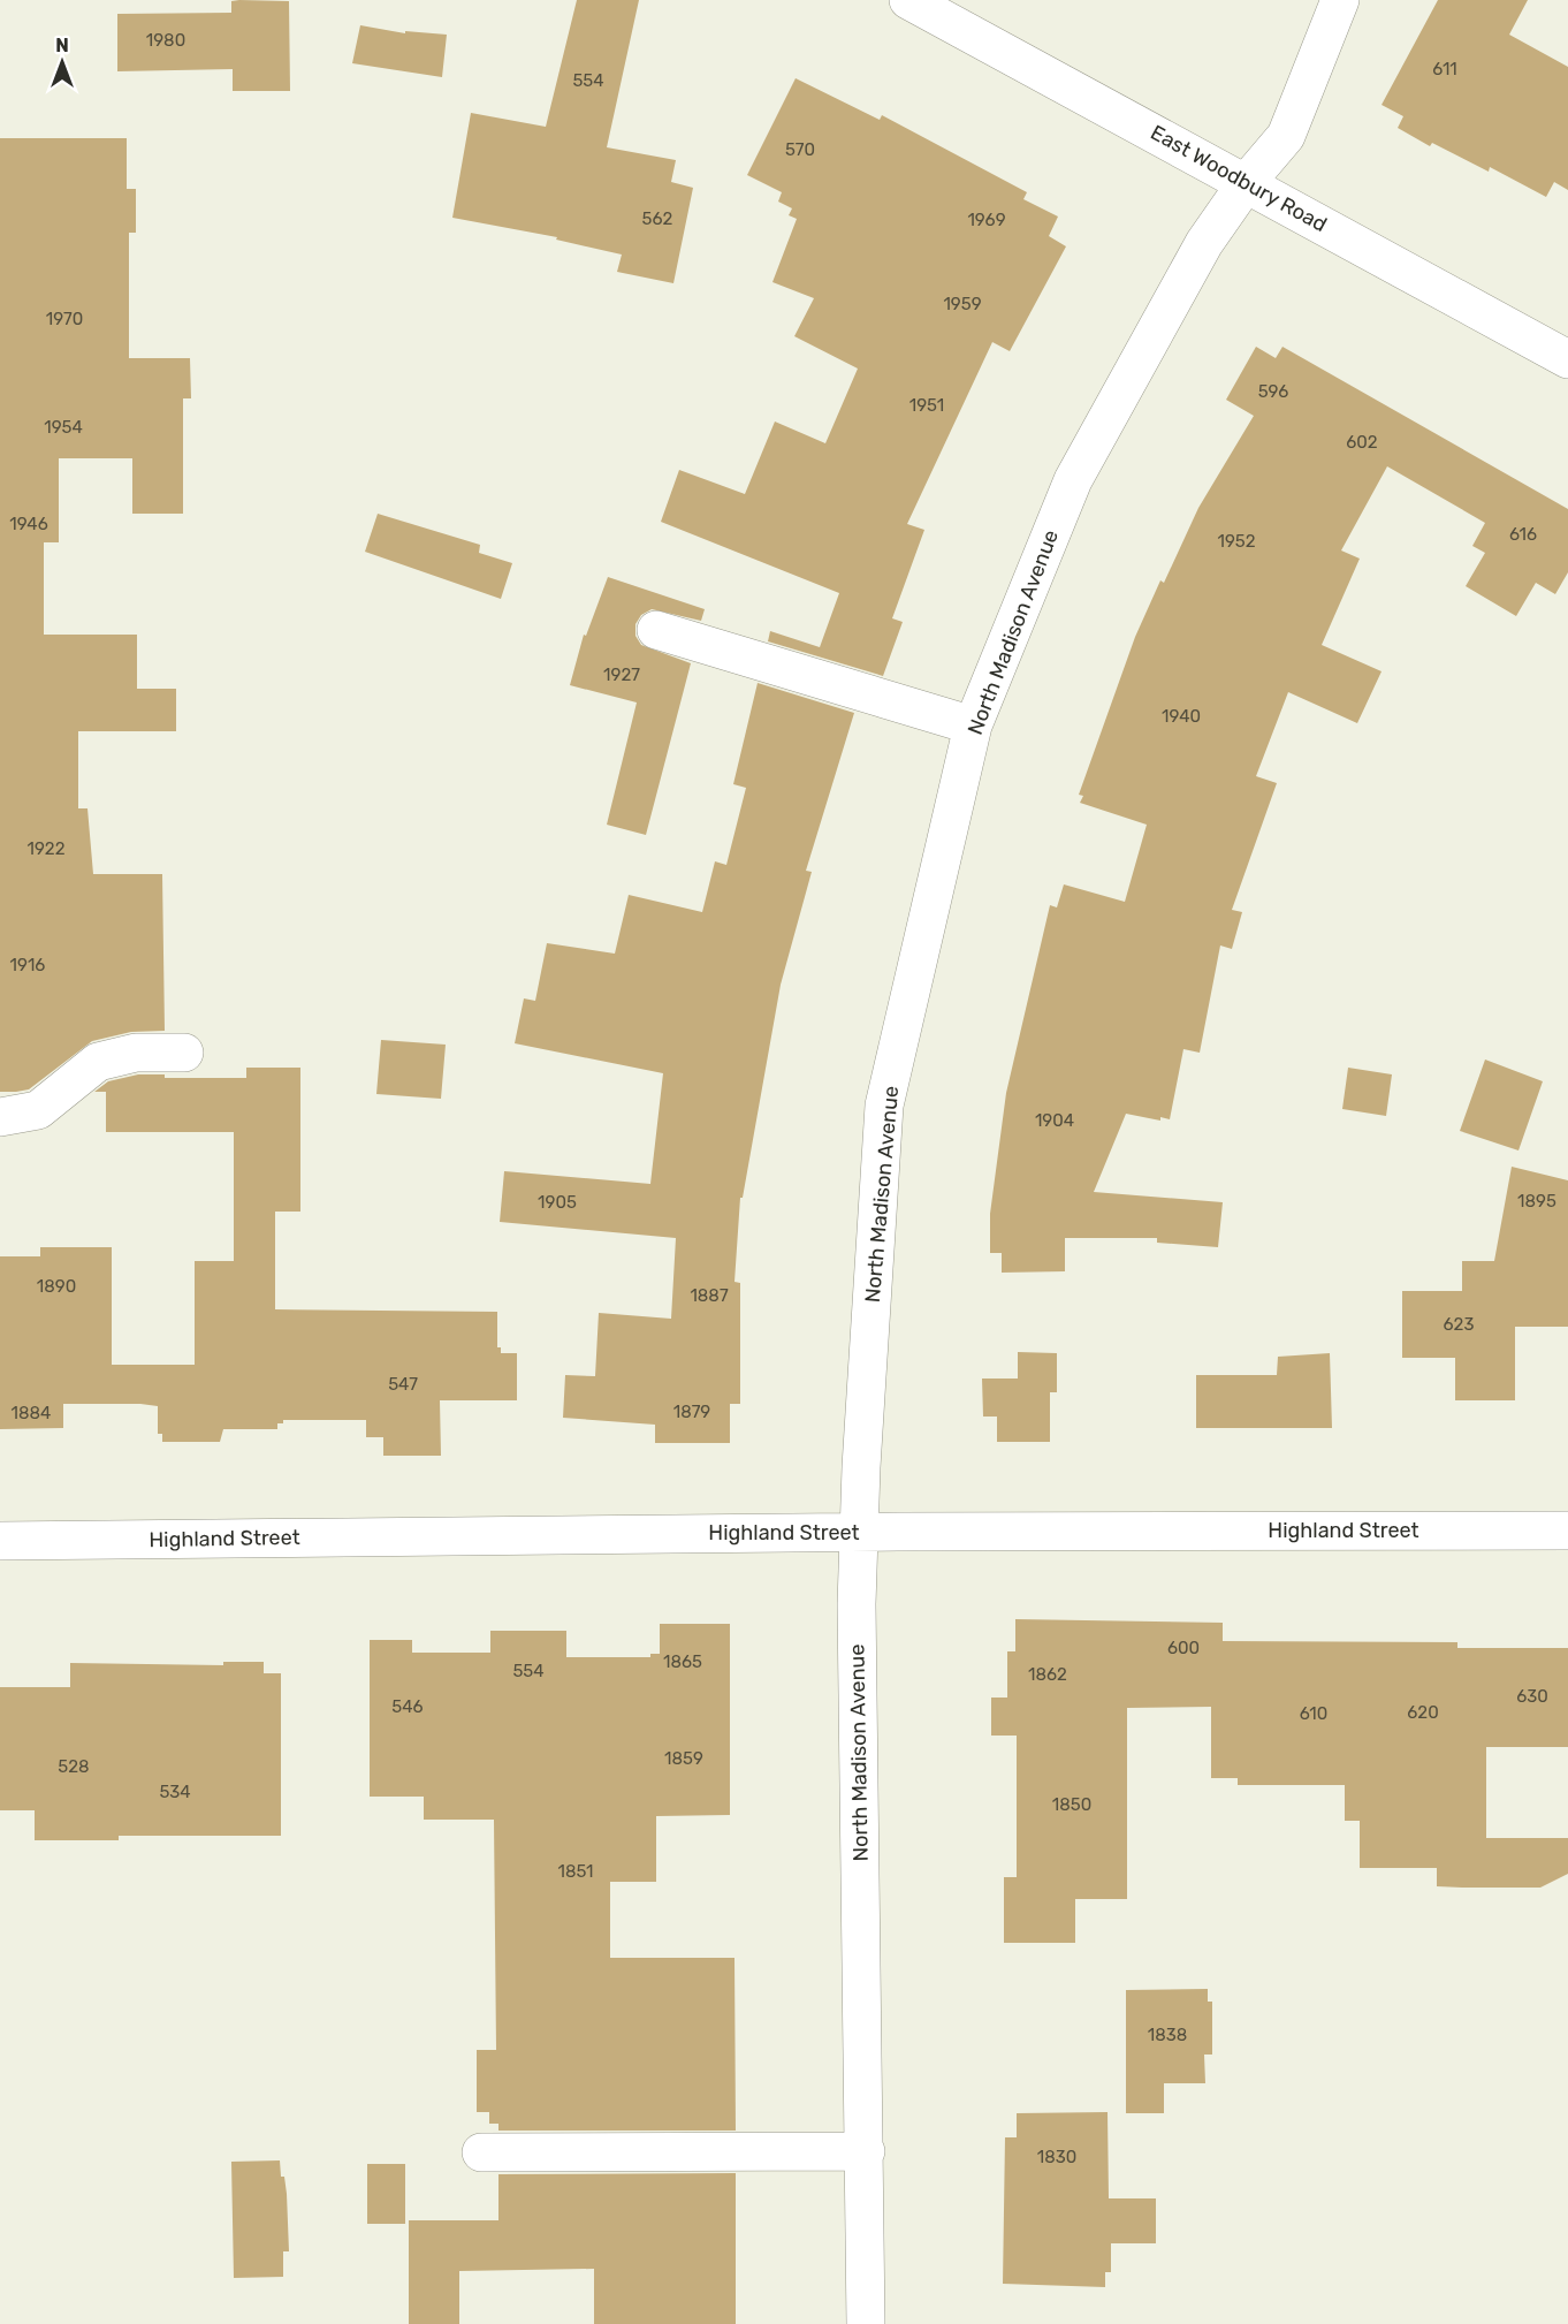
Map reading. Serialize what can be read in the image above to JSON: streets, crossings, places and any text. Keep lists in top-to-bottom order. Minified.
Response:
{"streets":{"street":["East Woodbury Road","North Madison Avenue","Highland Street"]},"crossings":[["East Woodbury Road","North Madison Avenue"],["North Madison Avenue","Highland Street"]],"house_numbers":["1980","611","554","570","562","1969","1959","1970","596","1951","1954","602","1946","616","1952","1927","1940","1922","1916","1904","1895","1905","1890","1887","623","547","1879","1884","600","1865","554","1862","630","546","620","610","1859","528","534","1850","1851","1838","1830"],"north":"top"}
